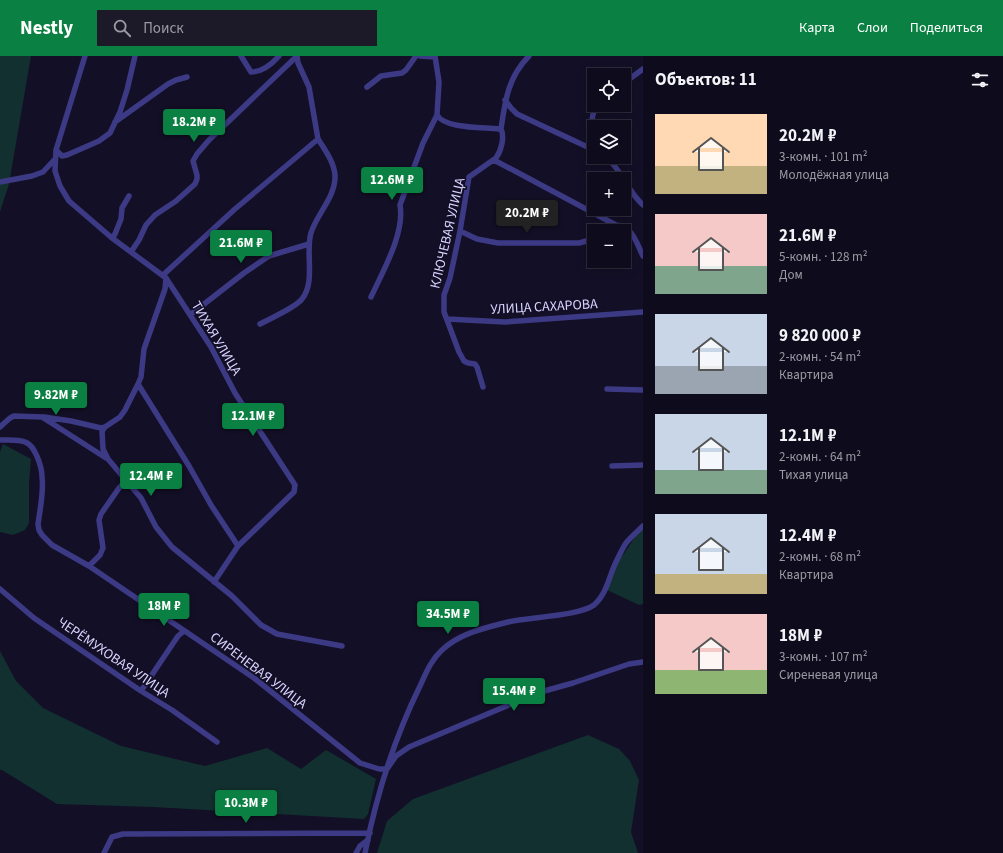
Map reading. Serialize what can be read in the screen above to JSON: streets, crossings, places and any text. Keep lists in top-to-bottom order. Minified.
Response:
{"streets":{"street":["КЛЮЧЕВАЯ УЛИЦА","УЛИЦА САХАРОВА","ТИХАЯ УЛИЦА","ЧЕРЁМУХОВАЯ УЛИЦА","СИРЕНЕВАЯ УЛИЦА"]},"crossings":[["КЛЮЧЕВАЯ УЛИЦА","УЛИЦА САХАРОВА"]],"page":{"header":"Nestly","search":"Поиск","nav":["Карта","Слои","Поделиться"],"heading":"Объектов: 11","map_buttons":["+","−"],"list":[{"name":"20.2M ₽","note":"3-комн. · 101 m² · Молодёжная улица"},{"name":"21.6M ₽","note":"5-комн. · 128 m² · Дом"},{"name":"9 820 000 ₽","note":"2-комн. · 54 m² · Квартира"},{"name":"12.1M ₽","note":"2-комн. · 64 m² · Тихая улица"},{"name":"12.4M ₽","note":"2-комн. · 68 m² · Квартира"},{"name":"18M ₽","note":"3-комн. · 107 m² · Сиреневая улица"}],"price":["18.2M ₽","12.6M ₽","20.2M ₽","21.6M ₽","9.82M ₽","12.1M ₽","12.4M ₽","18M ₽","34.5M ₽","15.4M ₽","10.3M ₽"]}}
